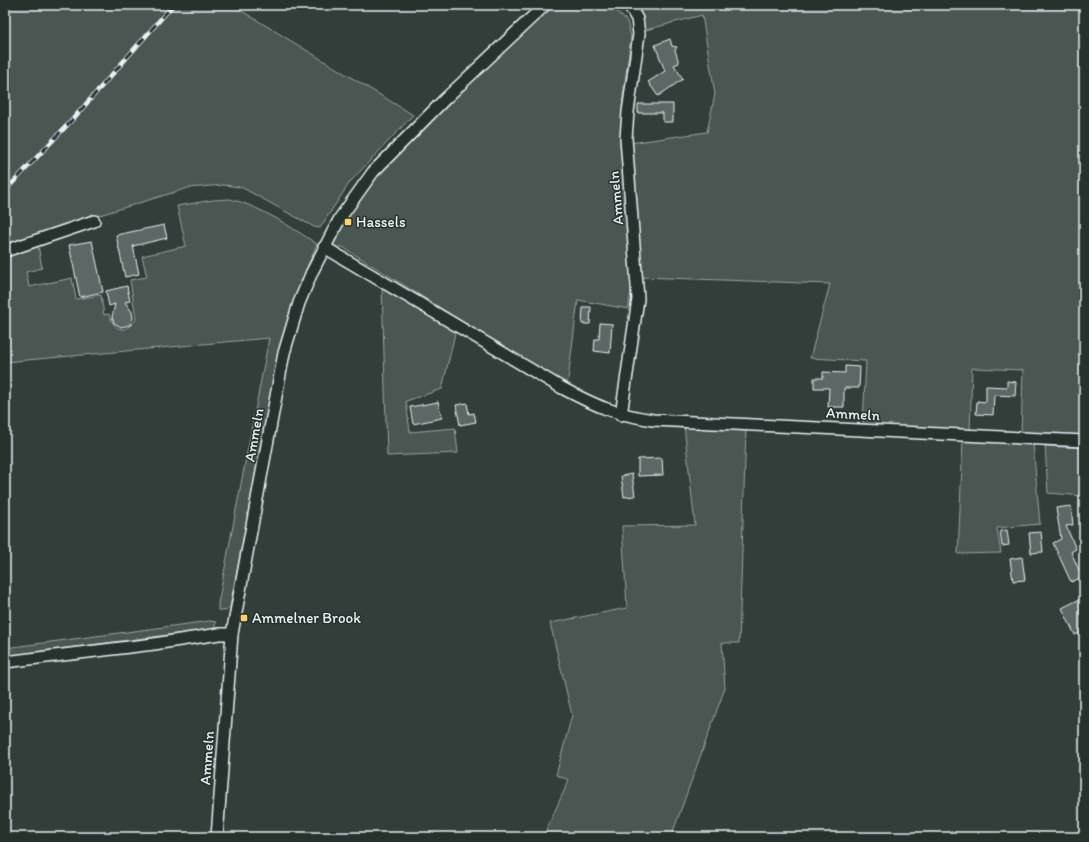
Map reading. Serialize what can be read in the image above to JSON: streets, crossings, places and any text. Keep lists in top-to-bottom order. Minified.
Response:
{"streets":{"street":["Ammeln"]},"places":{"transit":["Hassels","Ammelner Brook"]}}
